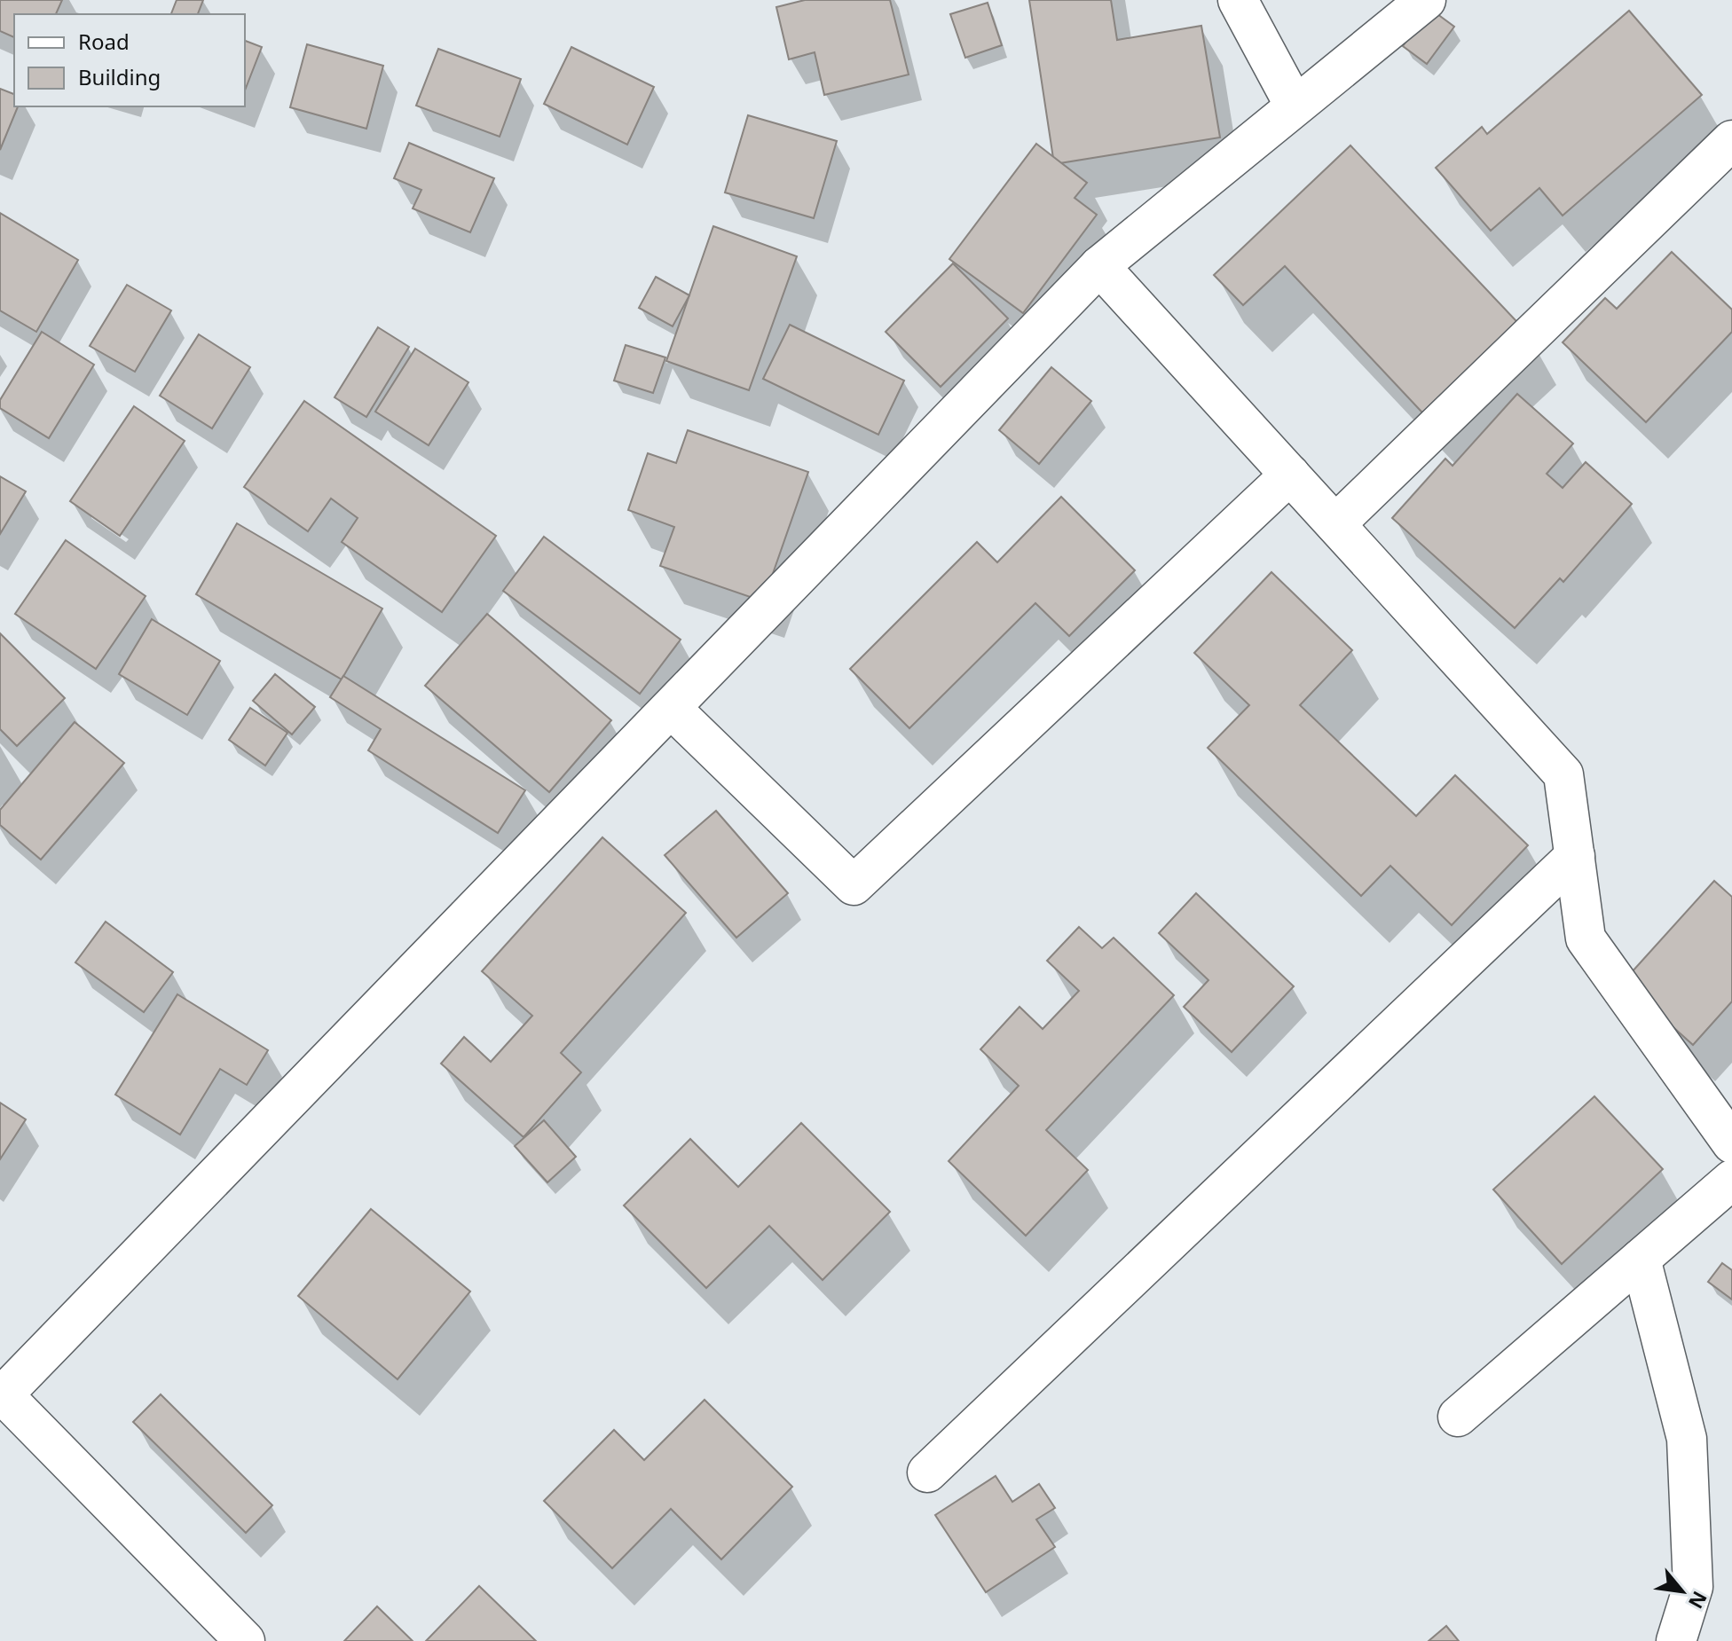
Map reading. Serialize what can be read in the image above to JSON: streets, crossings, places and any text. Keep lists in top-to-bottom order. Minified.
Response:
{"legend":["Road","Building"],"north":"bottom right"}
